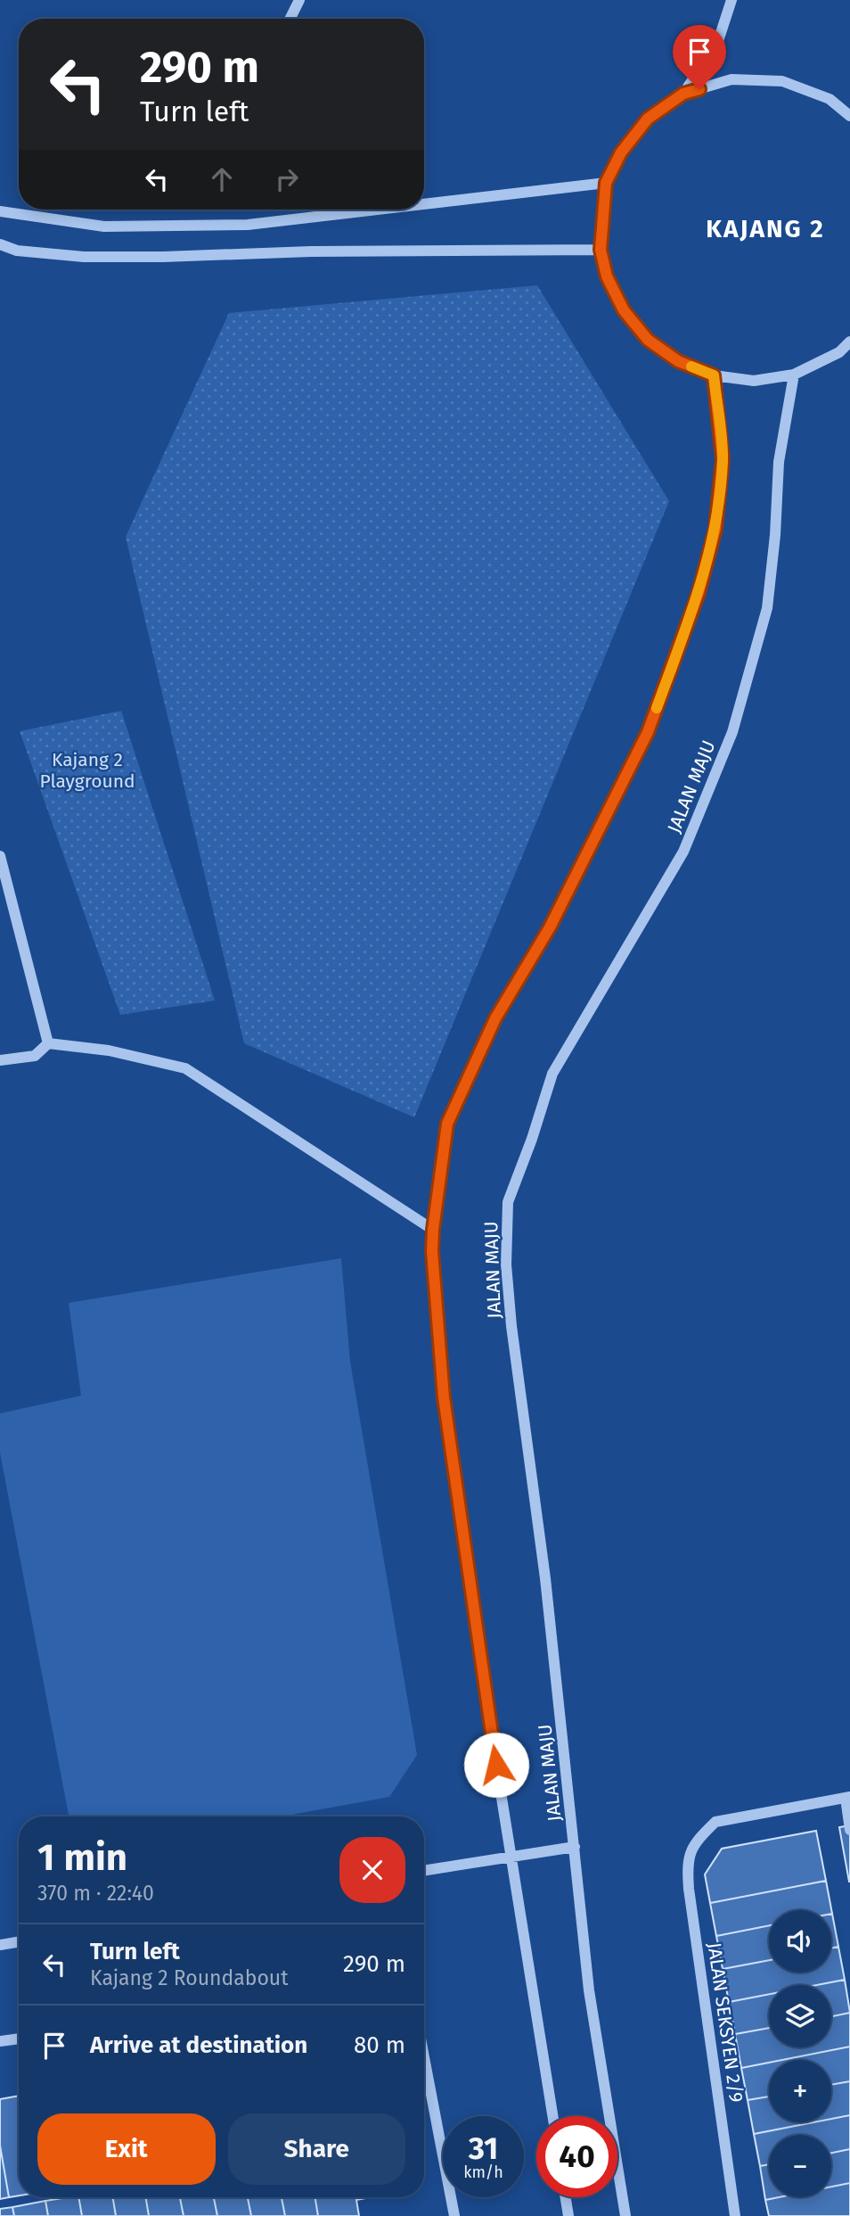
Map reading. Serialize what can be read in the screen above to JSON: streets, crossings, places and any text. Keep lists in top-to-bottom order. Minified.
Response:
{"streets":{"street":["JALAN MAJU","JALAN SEKSYEN 2/9"]},"districts":["KAJANG 2"],"parks":["Kajang 2 Playground"],"page":{"turn":["290 m","Turn left"],"heading":["1 min","370 m · 22:40"],"map_buttons":["+","−"],"list":[{"name":"Turn left","note":"Kajang 2 Roundabout","value":"290 m"},{"name":"Arrive at destination","value":"80 m"}],"buttons":["Exit","Share"],"speed":"31 km/h","limit":"40"}}
